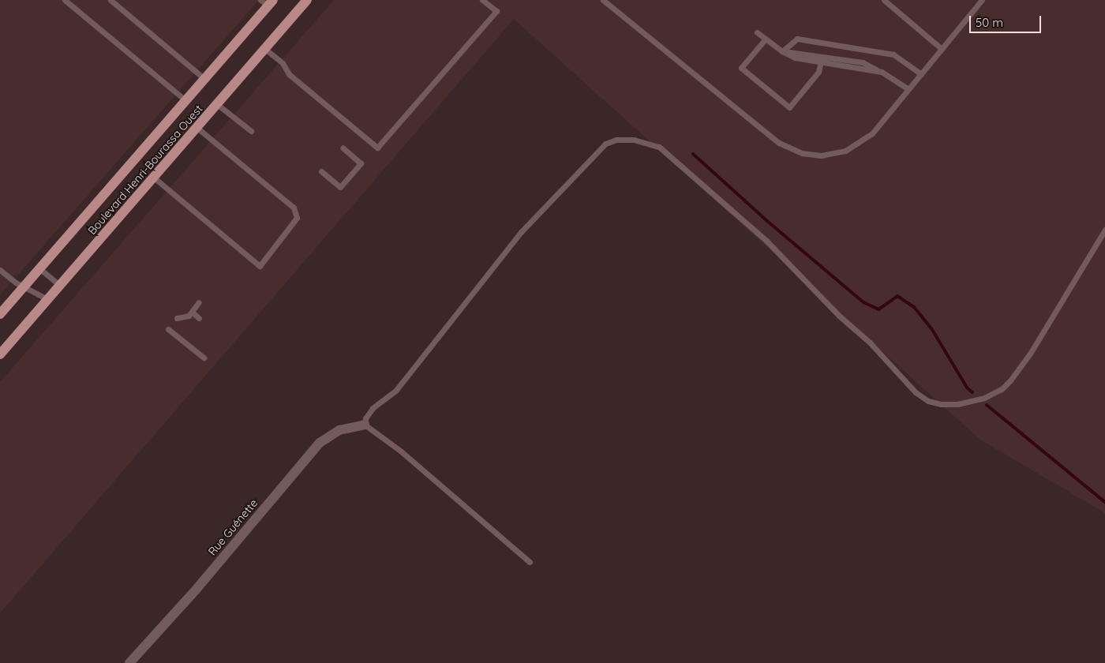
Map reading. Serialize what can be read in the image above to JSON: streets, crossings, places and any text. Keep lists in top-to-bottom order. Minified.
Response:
{"streets":{"main road":["Boulevard Henri-Bourassa Ouest"],"street":["Rue Guénette"]},"scale_bar":"50 m"}
